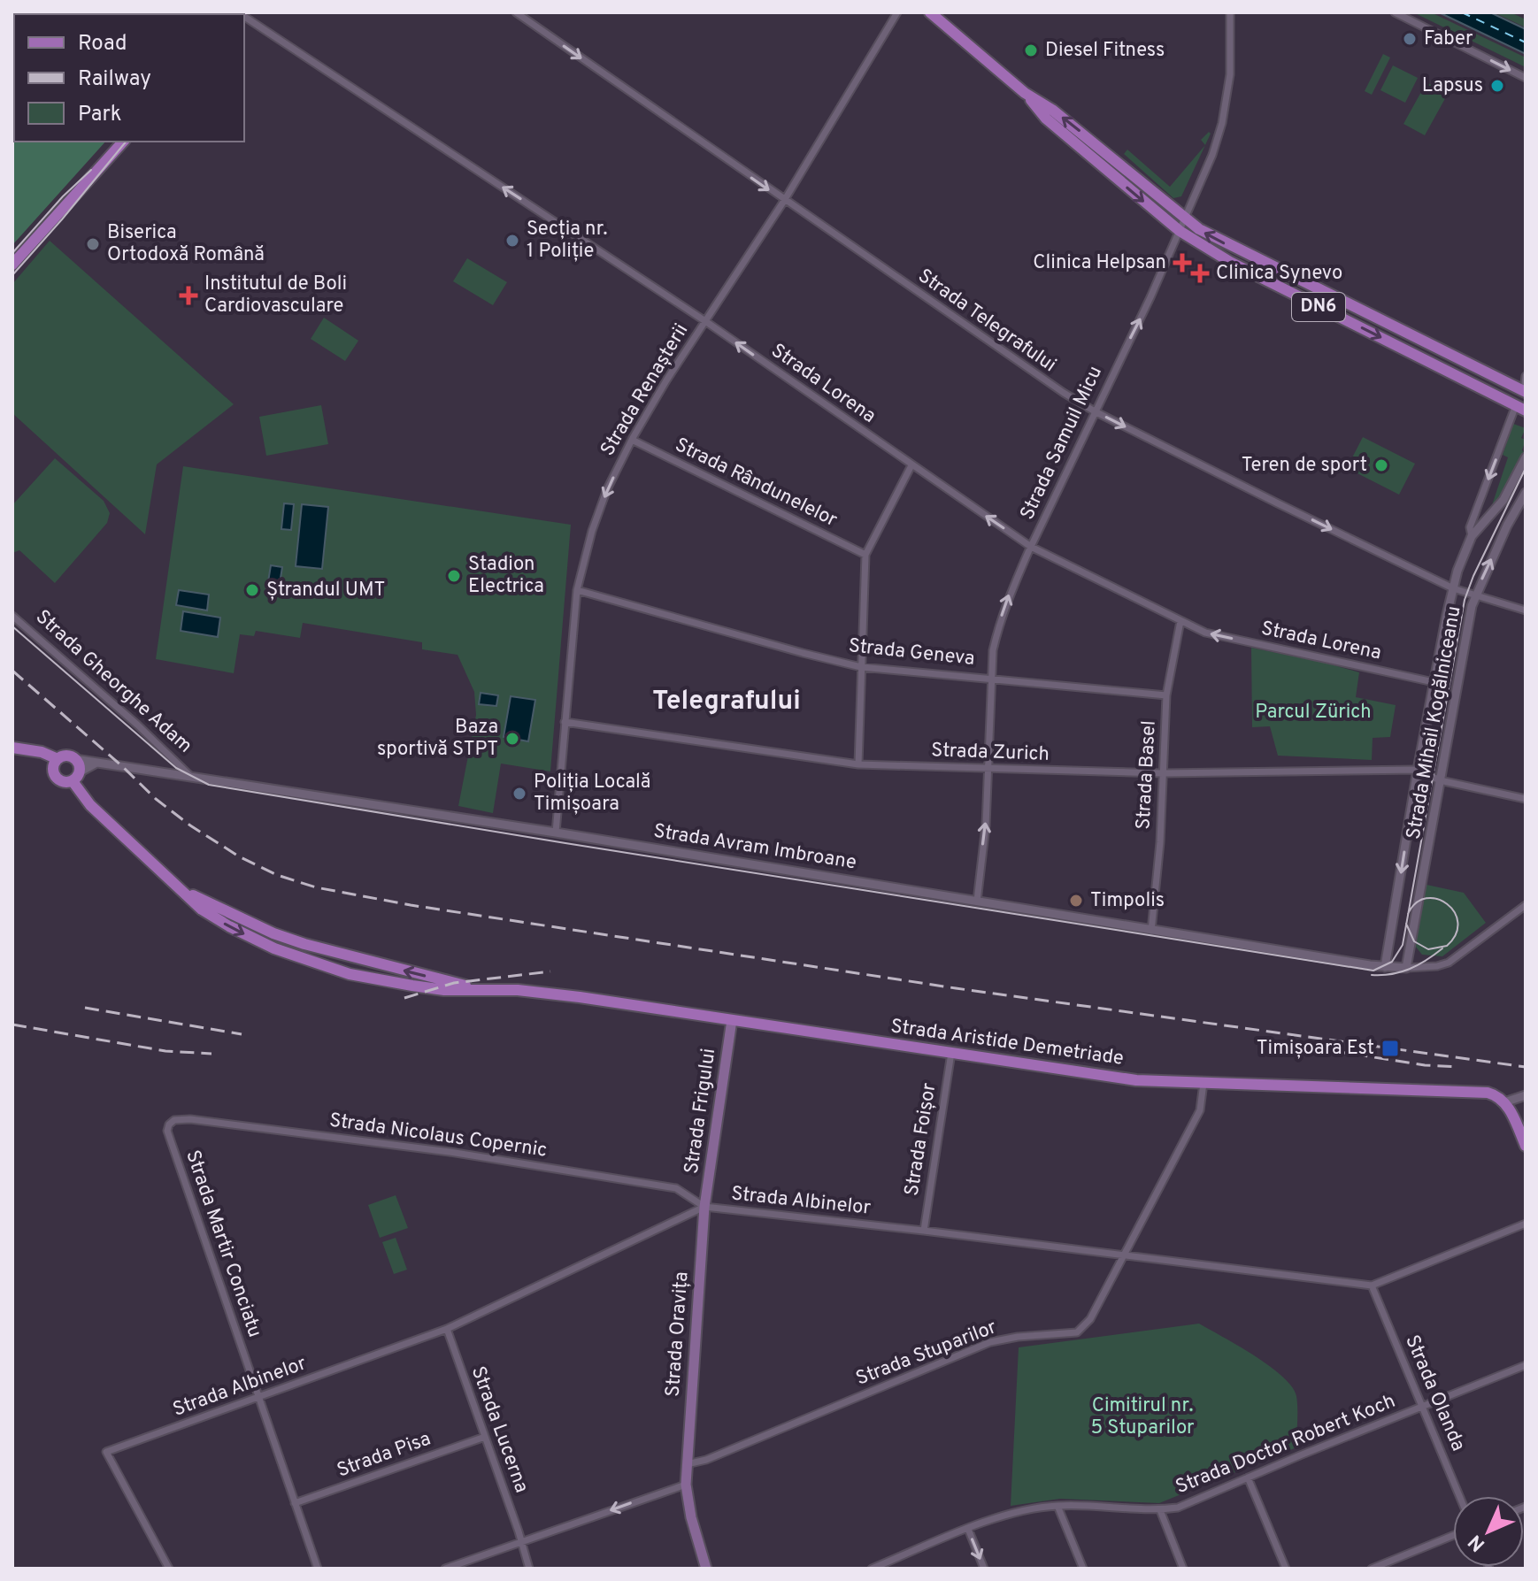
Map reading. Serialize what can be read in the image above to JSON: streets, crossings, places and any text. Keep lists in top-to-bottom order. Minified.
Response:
{"streets":{"main road":["DN6","Strada Aristide Demetriade","Strada Frigului","Strada Oravița"],"street":["Strada Telegrafului","Strada Lorena","Strada Renașterii","Strada Samuil Micu","Strada Rândunelelor","Strada Geneva","Strada Gheorghe Adam","Strada Mihail Kogălniceanu","Strada Zurich","Strada Basel","Strada Avram Imbroane","Strada Nicolaus Copernic","Strada Foișor","Strada Albinelor","Strada Martir Conciatu","Strada Stuparilor","Strada Olanda","Strada Lucerna","Strada Doctor Robert Koch","Strada Pisa"]},"crossings":[["DN6","Strada Samuil Micu"],["DN6","Strada Mihail Kogălniceanu"],["Strada Telegrafului","Strada Renașterii"],["Strada Telegrafului","Strada Samuil Micu"],["Strada Telegrafului","Strada Mihail Kogălniceanu"],["Strada Lorena","Strada Renașterii"],["Strada Lorena","Strada Samuil Micu"],["Strada Lorena","Strada Mihail Kogălniceanu"],["Strada Lorena","Strada Basel"],["Strada Renașterii","Strada Rândunelelor"],["Strada Renașterii","Strada Geneva"],["Strada Renașterii","Strada Zurich"],["Strada Renașterii","Strada Avram Imbroane"],["Strada Samuil Micu","Strada Geneva"],["Strada Samuil Micu","Strada Zurich"],["Strada Samuil Micu","Strada Avram Imbroane"],["Strada Geneva","Strada Basel"],["Strada Gheorghe Adam","Strada Avram Imbroane"],["Strada Mihail Kogălniceanu","Strada Zurich"],["Strada Mihail Kogălniceanu","Strada Avram Imbroane"],["Strada Zurich","Strada Basel"],["Strada Basel","Strada Avram Imbroane"],["Strada Avram Imbroane","Strada Aristide Demetriade"],["Strada Aristide Demetriade","Strada Frigului"],["Strada Aristide Demetriade","Strada Foișor"],["Strada Aristide Demetriade","Strada Stuparilor"],["Strada Frigului","Strada Nicolaus Copernic"],["Strada Frigului","Strada Albinelor"],["Strada Frigului","Strada Oravița"],["Strada Nicolaus Copernic","Strada Albinelor"],["Strada Nicolaus Copernic","Strada Martir Conciatu"],["Strada Nicolaus Copernic","Strada Oravița"],["Strada Foișor","Strada Albinelor"],["Strada Albinelor","Strada Martir Conciatu"],["Strada Albinelor","Strada Oravița"],["Strada Albinelor","Strada Stuparilor"],["Strada Albinelor","Strada Olanda"],["Strada Albinelor","Strada Lucerna"],["Strada Martir Conciatu","Strada Pisa"],["Strada Oravița","Strada Stuparilor"],["Strada Olanda","Strada Doctor Robert Koch"],["Strada Lucerna","Strada Pisa"]],"one_way":["Strada Telegrafului","Strada Lorena","Strada Samuil Micu"],"districts":["Telegrafului"],"parks":["Parcul Zürich","Cimitirul nr. 5 Stuparilor"],"places":{"other":["Faber","Diesel Fitness","Lapsus","Secția nr. 1 Poliție","Biserica Ortodoxă Română","Teren de sport","Stadion Electrica","Ștrandul UMT","Baza sportivă STPT","Poliția Locală Timișoara","Timpolis"],"health":["Clinica Helpsan","Clinica Synevo","Institutul de Boli Cardiovasculare"],"transit":["Timișoara Est"]},"legend":["Road","Railway","Park"],"north":"bottom left"}
